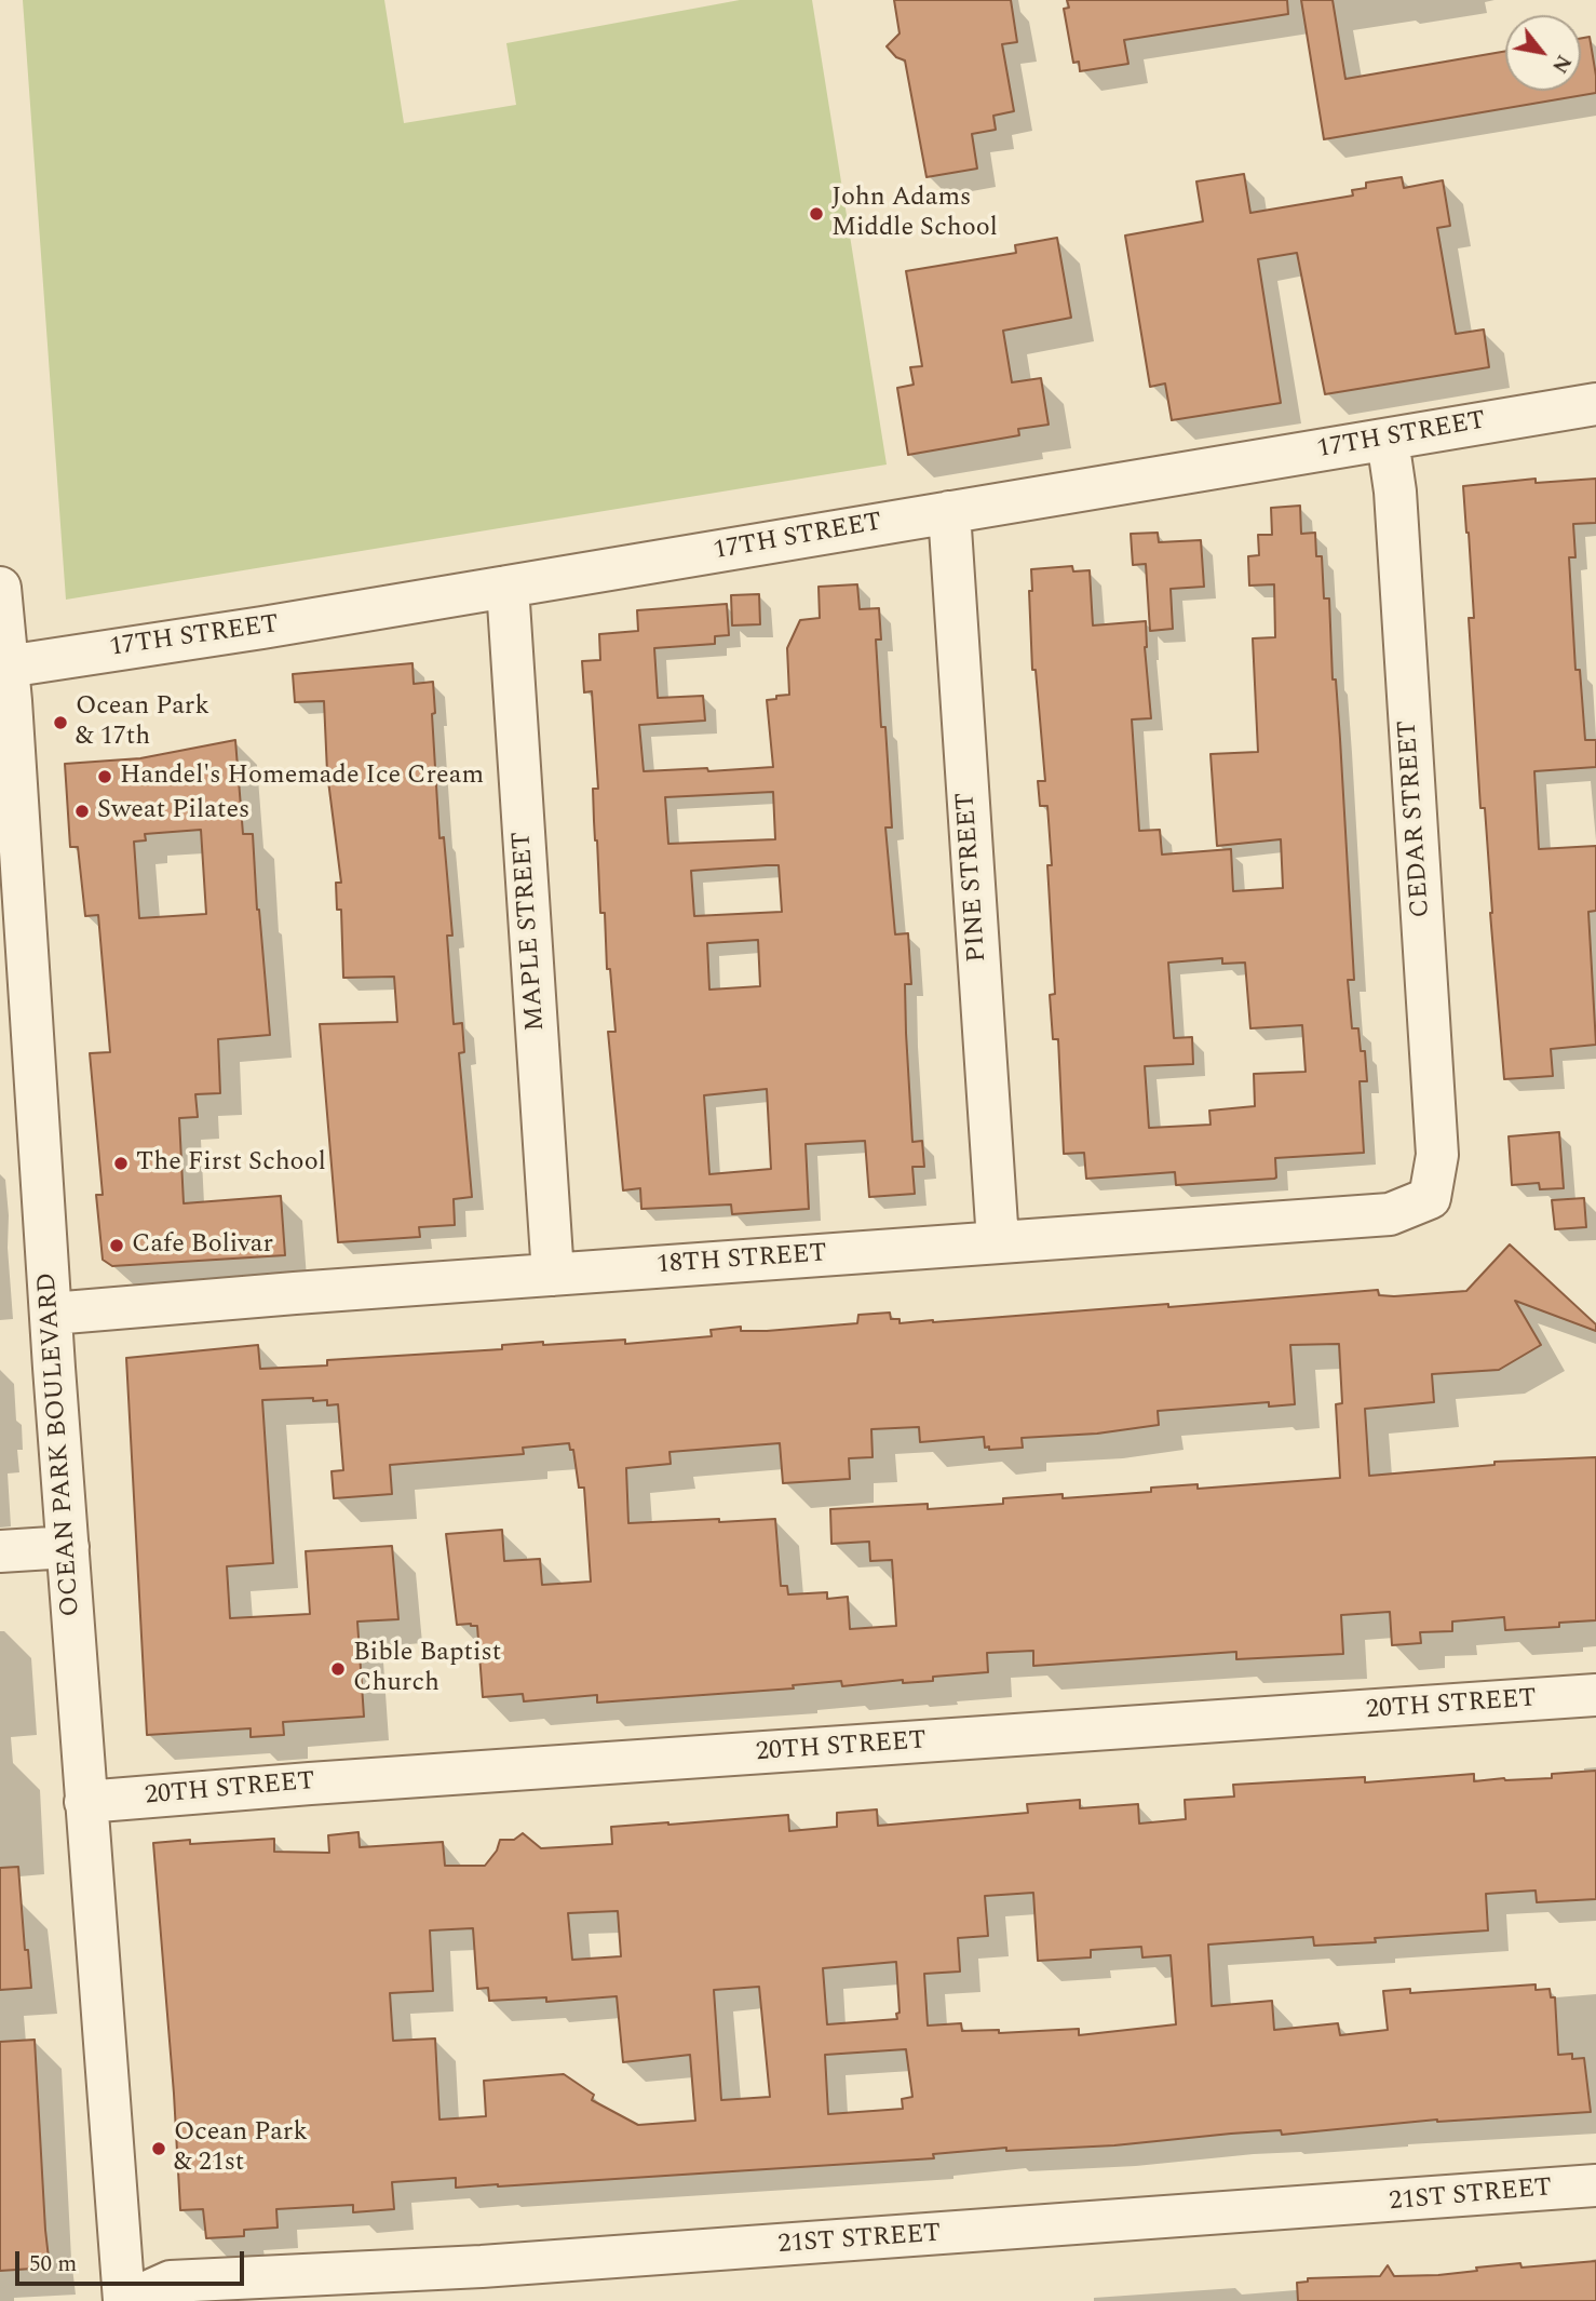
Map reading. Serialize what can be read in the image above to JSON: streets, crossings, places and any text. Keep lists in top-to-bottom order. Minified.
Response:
{"streets":{"street":["17TH STREET","CEDAR STREET","PINE STREET","MAPLE STREET","18TH STREET","OCEAN PARK BOULEVARD","20TH STREET","21ST STREET"]},"crossings":[["17TH STREET","CEDAR STREET"],["17TH STREET","PINE STREET"],["17TH STREET","MAPLE STREET"],["17TH STREET","OCEAN PARK BOULEVARD"],["CEDAR STREET","18TH STREET"],["PINE STREET","18TH STREET"],["MAPLE STREET","18TH STREET"],["18TH STREET","OCEAN PARK BOULEVARD"],["OCEAN PARK BOULEVARD","20TH STREET"],["OCEAN PARK BOULEVARD","21ST STREET"]],"places":["John Adams Middle School","Ocean Park & 17th","Handel's Homemade Ice Cream","Sweat Pilates","The First School","Cafe Bolivar","Bible Baptist Church","Ocean Park & 21st"],"scale_bar":"50 m","north":"bottom right"}
